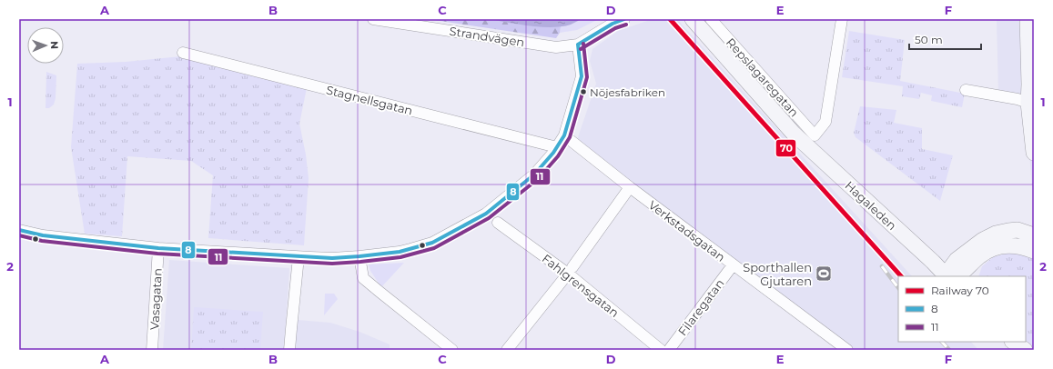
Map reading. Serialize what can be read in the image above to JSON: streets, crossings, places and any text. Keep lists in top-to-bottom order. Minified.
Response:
{"streets":{"street":["Strandvägen","Repslagaregatan","Stagnellsgatan","Hagaleden","Verkstadsgatan","Fahlgrensgatan","Vasagatan","Filaregatan"]},"crossings":[["Verkstadsgatan","Filaregatan"]],"places":{"other":["Nöjesfabriken"],"sports":["Sporthallen Gjutaren"]},"lines":["rail line 70","transit line 8","transit line 11"],"legend":["Railway 70","8","11"],"scale_bar":"50 m","north":"right","grid":{"columns":["A","B","C","D","E","F"],"rows":["1","2"]}}
